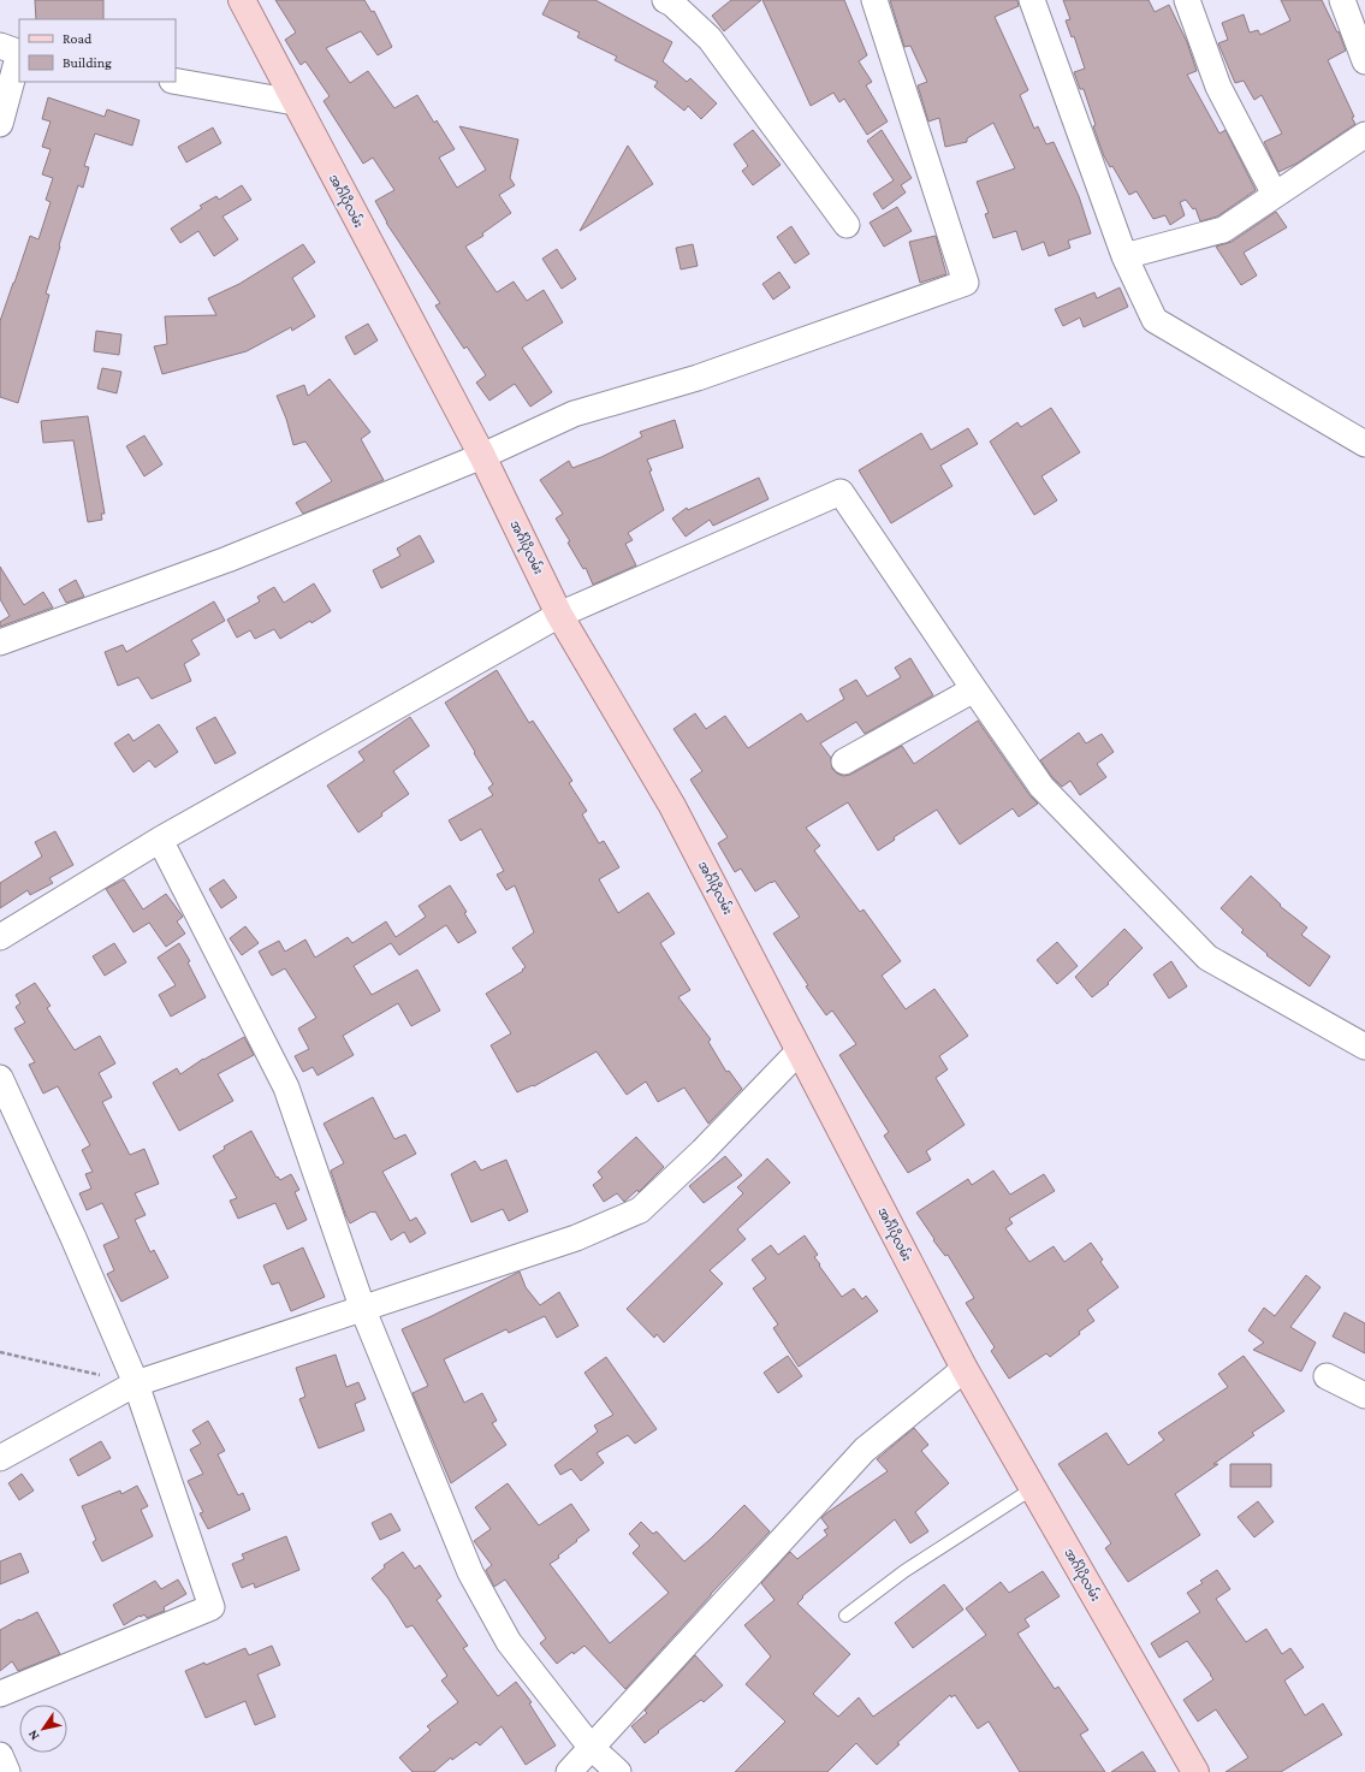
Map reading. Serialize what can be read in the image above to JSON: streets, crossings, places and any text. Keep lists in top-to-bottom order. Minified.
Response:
{"streets":{"main road":["အင်္ဂါပိုလမ်း"]},"legend":["Road","Building"],"north":"bottom left"}
